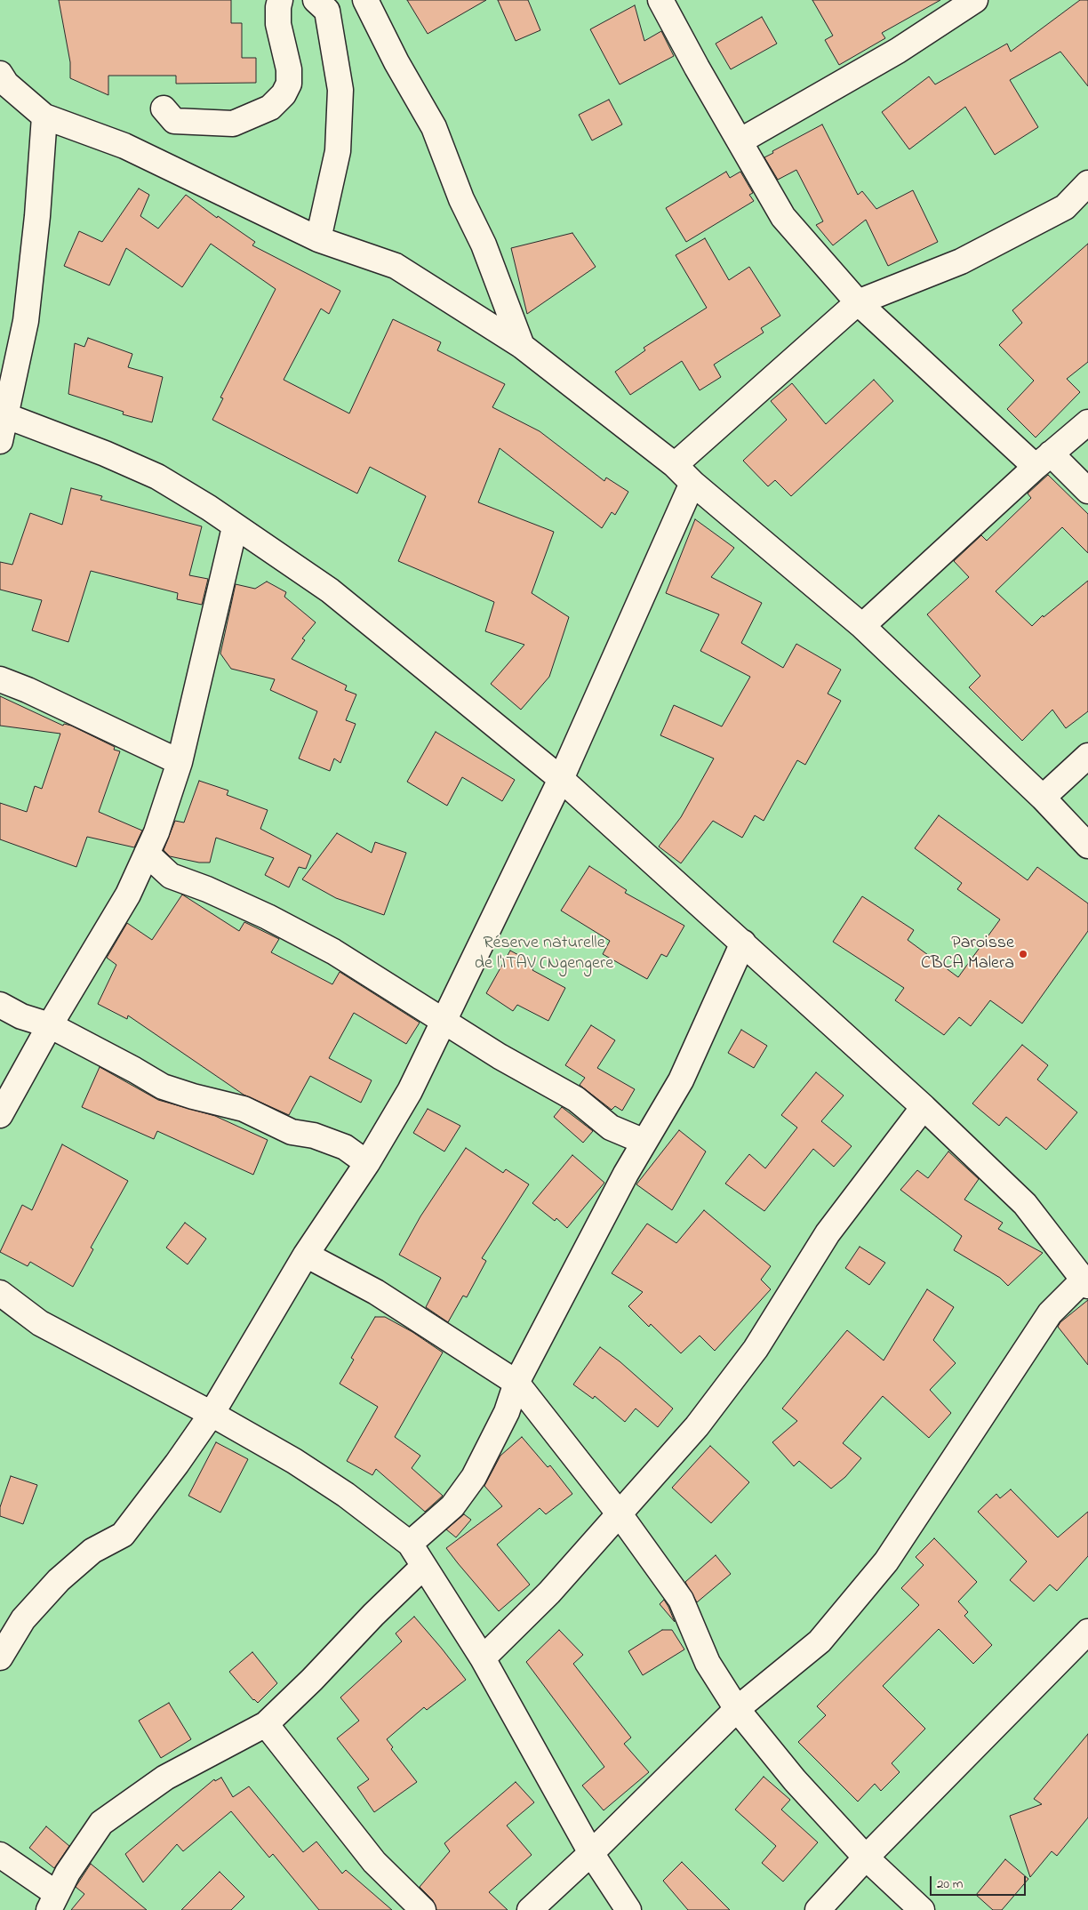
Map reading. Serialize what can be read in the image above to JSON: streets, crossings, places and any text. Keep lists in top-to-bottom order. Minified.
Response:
{"parks":["Réserve naturelle de l'ITAV (Ngengere"],"places":["Paroisse CBCA Malera"],"scale_bar":"20 m"}
